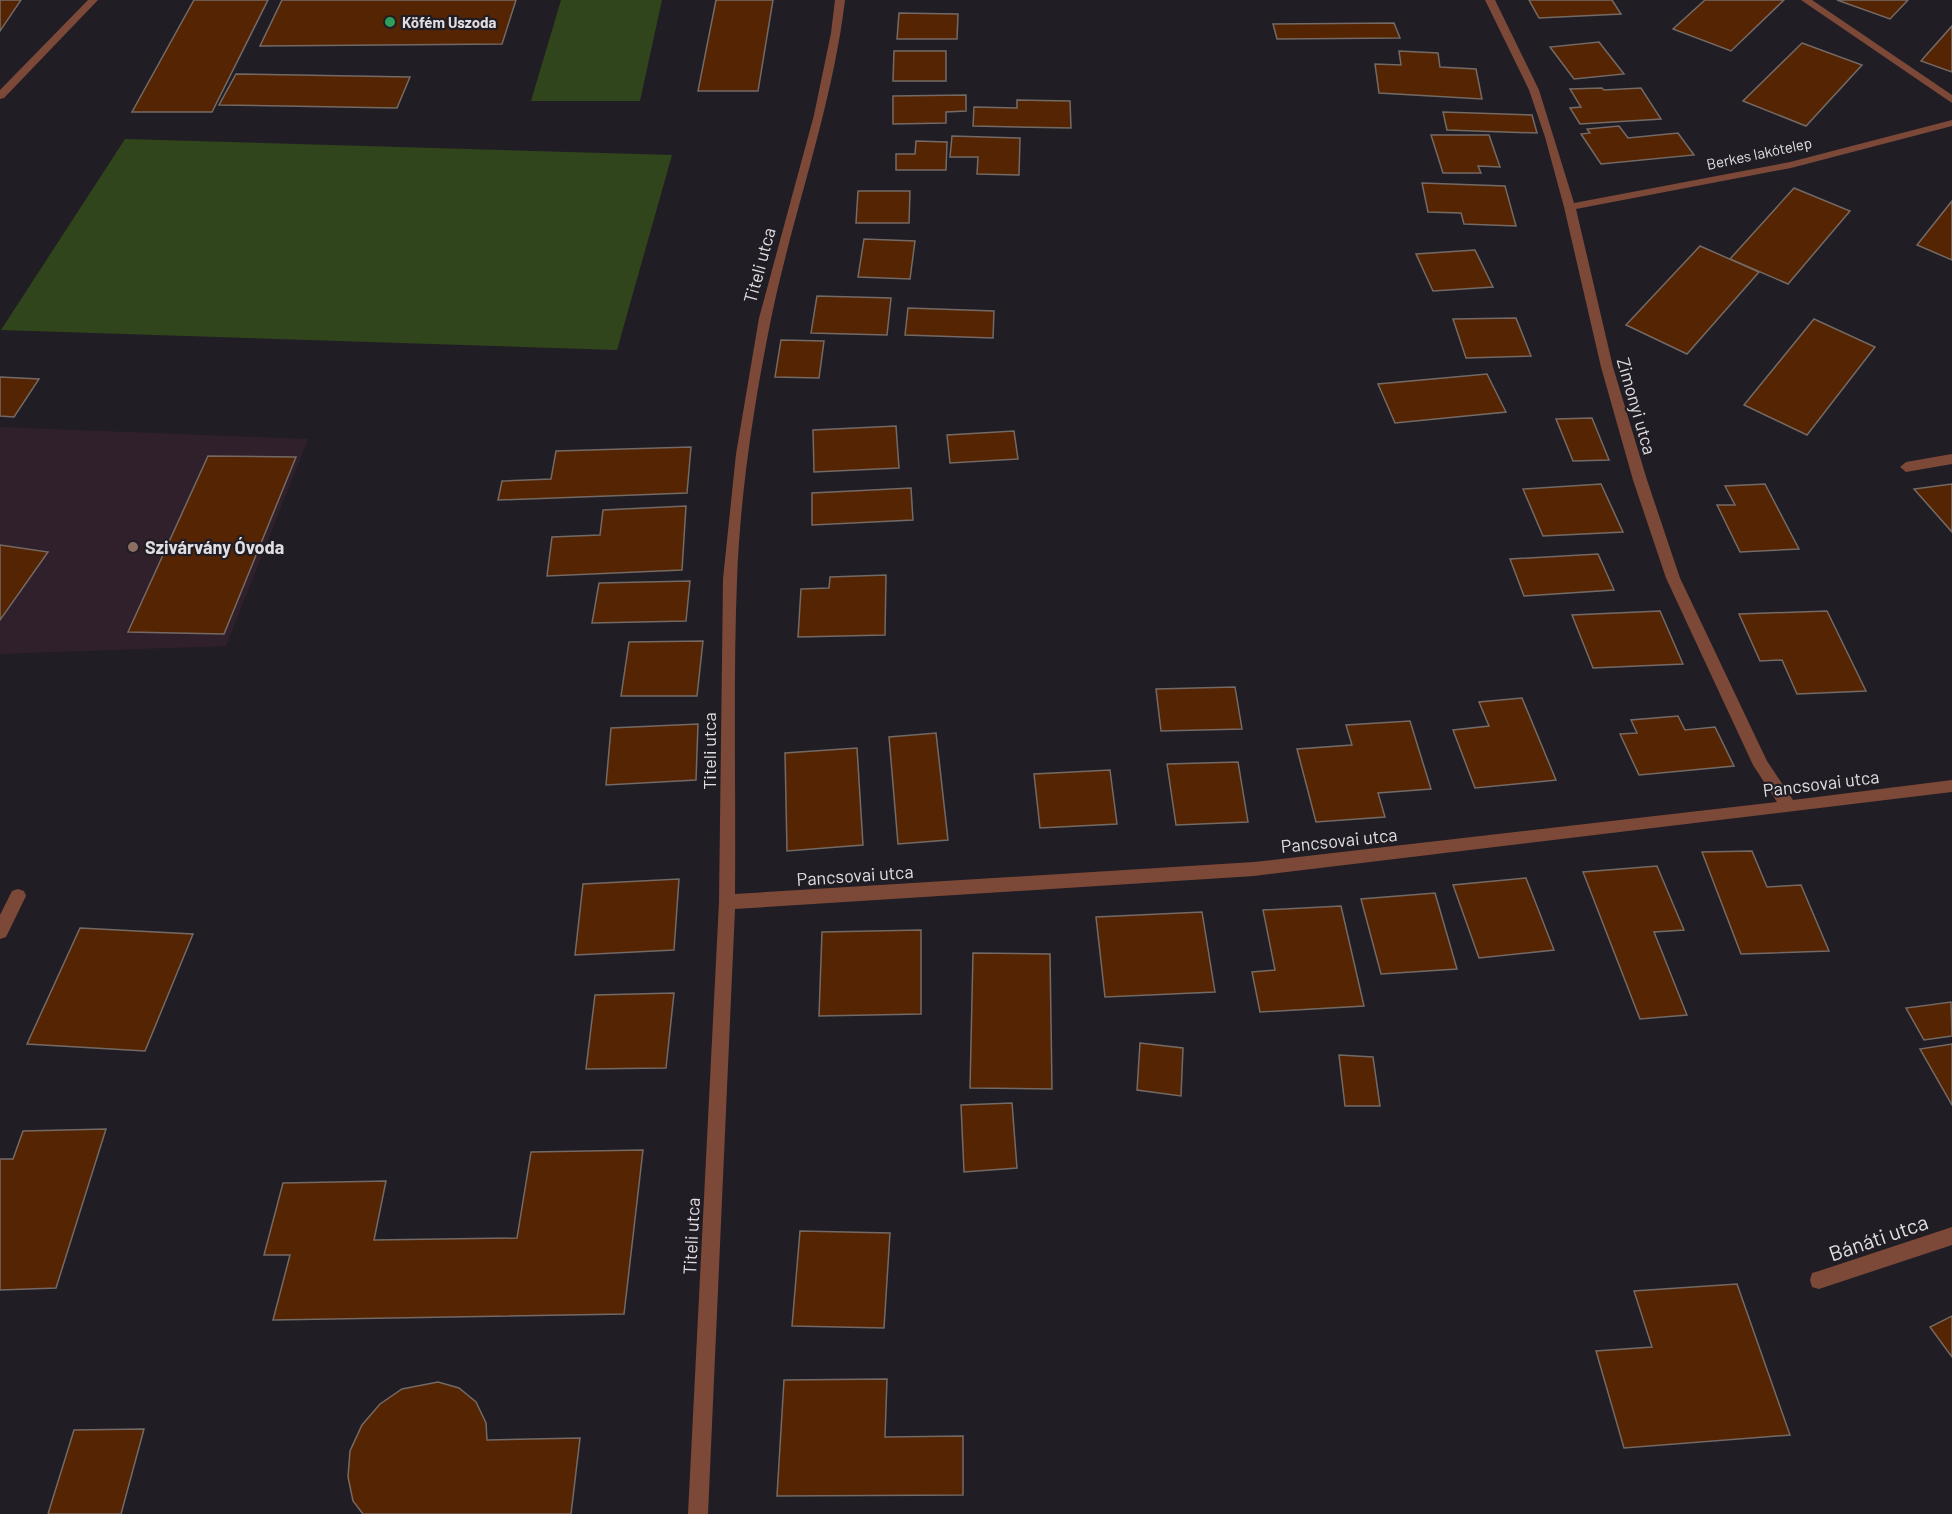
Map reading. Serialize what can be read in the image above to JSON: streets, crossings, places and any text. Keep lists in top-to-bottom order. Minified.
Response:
{"streets":{"street":["Berkes lakótelep","Titeli utca","Zimonyi utca","Pancsovai utca","Bánáti utca"]},"crossings":[["Berkes lakótelep","Zimonyi utca"],["Titeli utca","Pancsovai utca"],["Zimonyi utca","Pancsovai utca"]],"places":["Köfém Uszoda","Szivárvány Óvoda"]}
